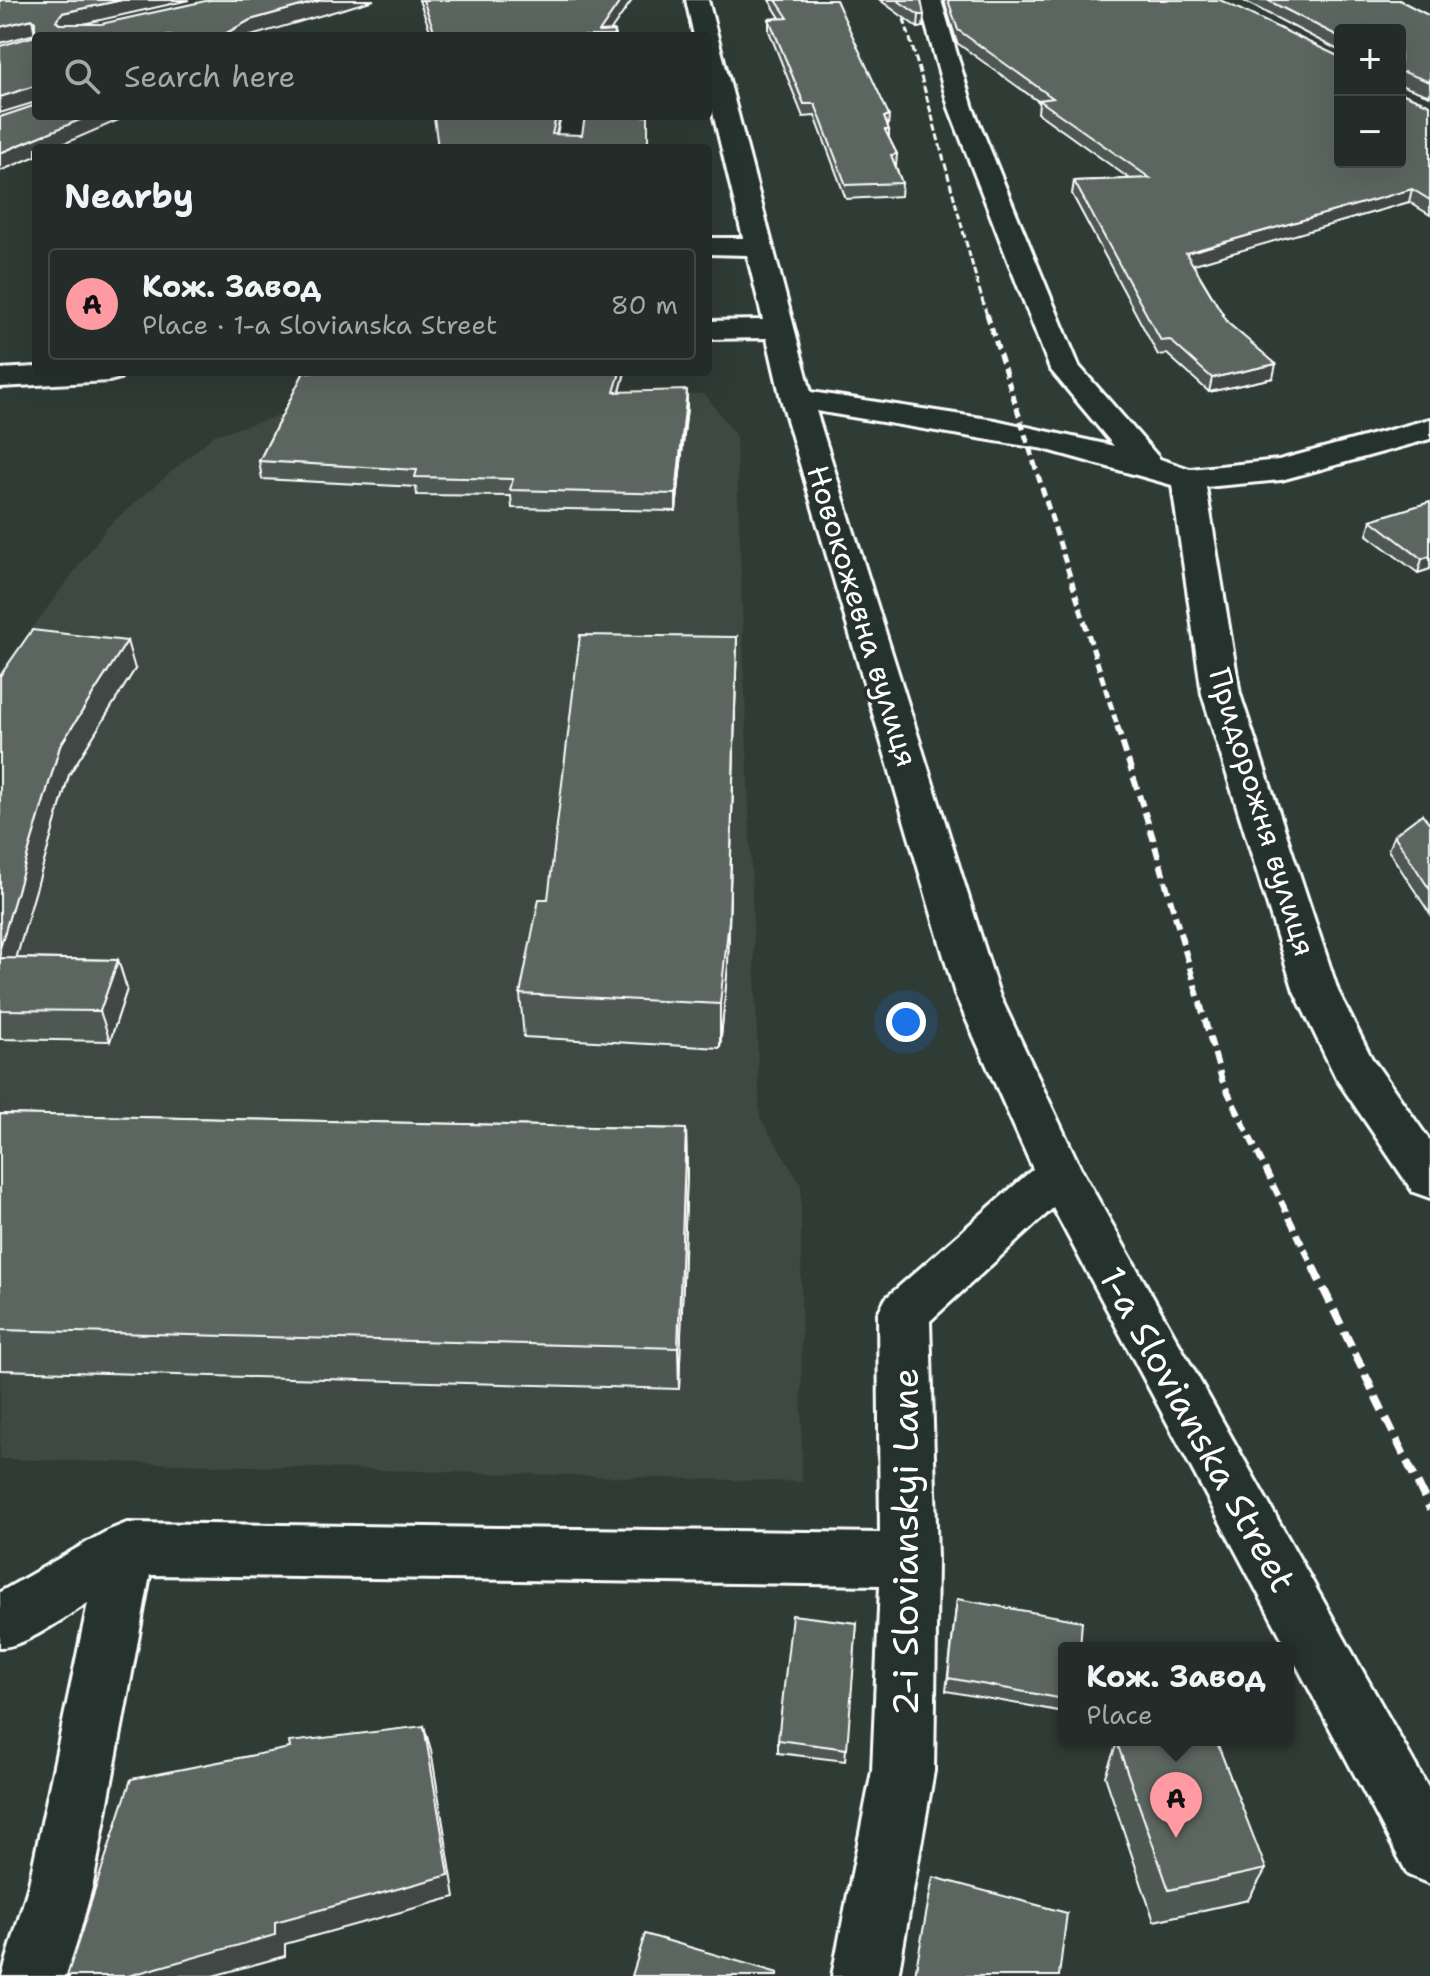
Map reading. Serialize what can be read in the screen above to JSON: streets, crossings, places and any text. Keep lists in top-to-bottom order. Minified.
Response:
{"streets":{"street":["Новокожевна вулиця","Придорожня вулиця","1-a Slovianska Street","2-i Slovianskyi Lane"]},"crossings":[["Новокожевна вулиця","1-a Slovianska Street"],["Новокожевна вулиця","2-i Slovianskyi Lane"],["1-a Slovianska Street","2-i Slovianskyi Lane"]],"page":{"map_buttons":["+","−"],"search":"Search here","heading":"Nearby","list":[{"mark":"A","name":"Кож. Завод","note":"Place · 1-a Slovianska Street","value":"80 m"}],"popup":["Кож. Завод","Place"],"pins":"A"}}
